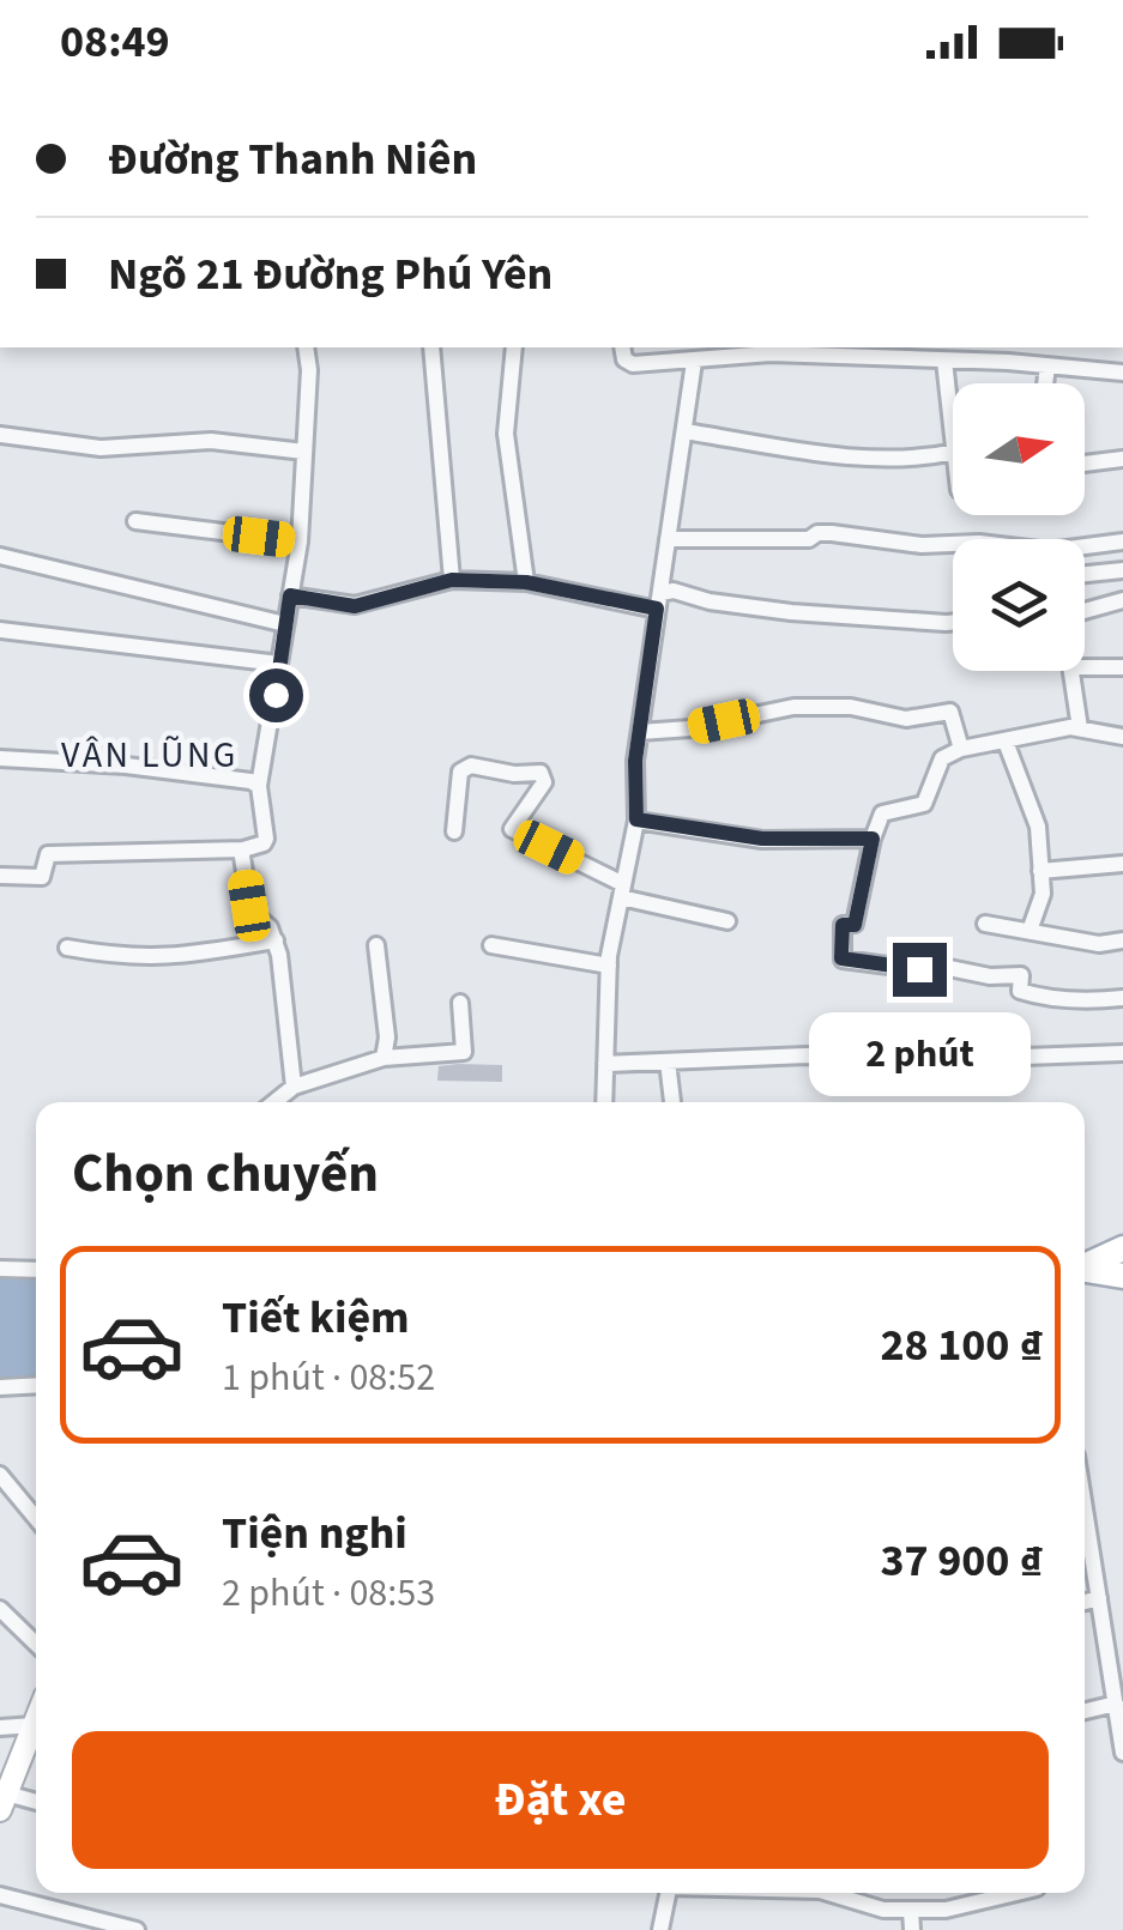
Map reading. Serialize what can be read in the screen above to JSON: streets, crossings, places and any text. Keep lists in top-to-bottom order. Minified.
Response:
{"districts":["VÂN LŨNG"],"north":"right","page":{"status":"08:49","banner":["Đường Thanh Niên","Ngõ 21 Đường Phú Yên"],"bubble":"2 phút","heading":"Chọn chuyến","list":[{"name":"Tiết kiệm","note":"1 phút · 08:52","value":"28 100 ₫"},{"name":"Tiện nghi","note":"2 phút · 08:53","value":"37 900 ₫"}],"buttons":"Đặt xe"}}
